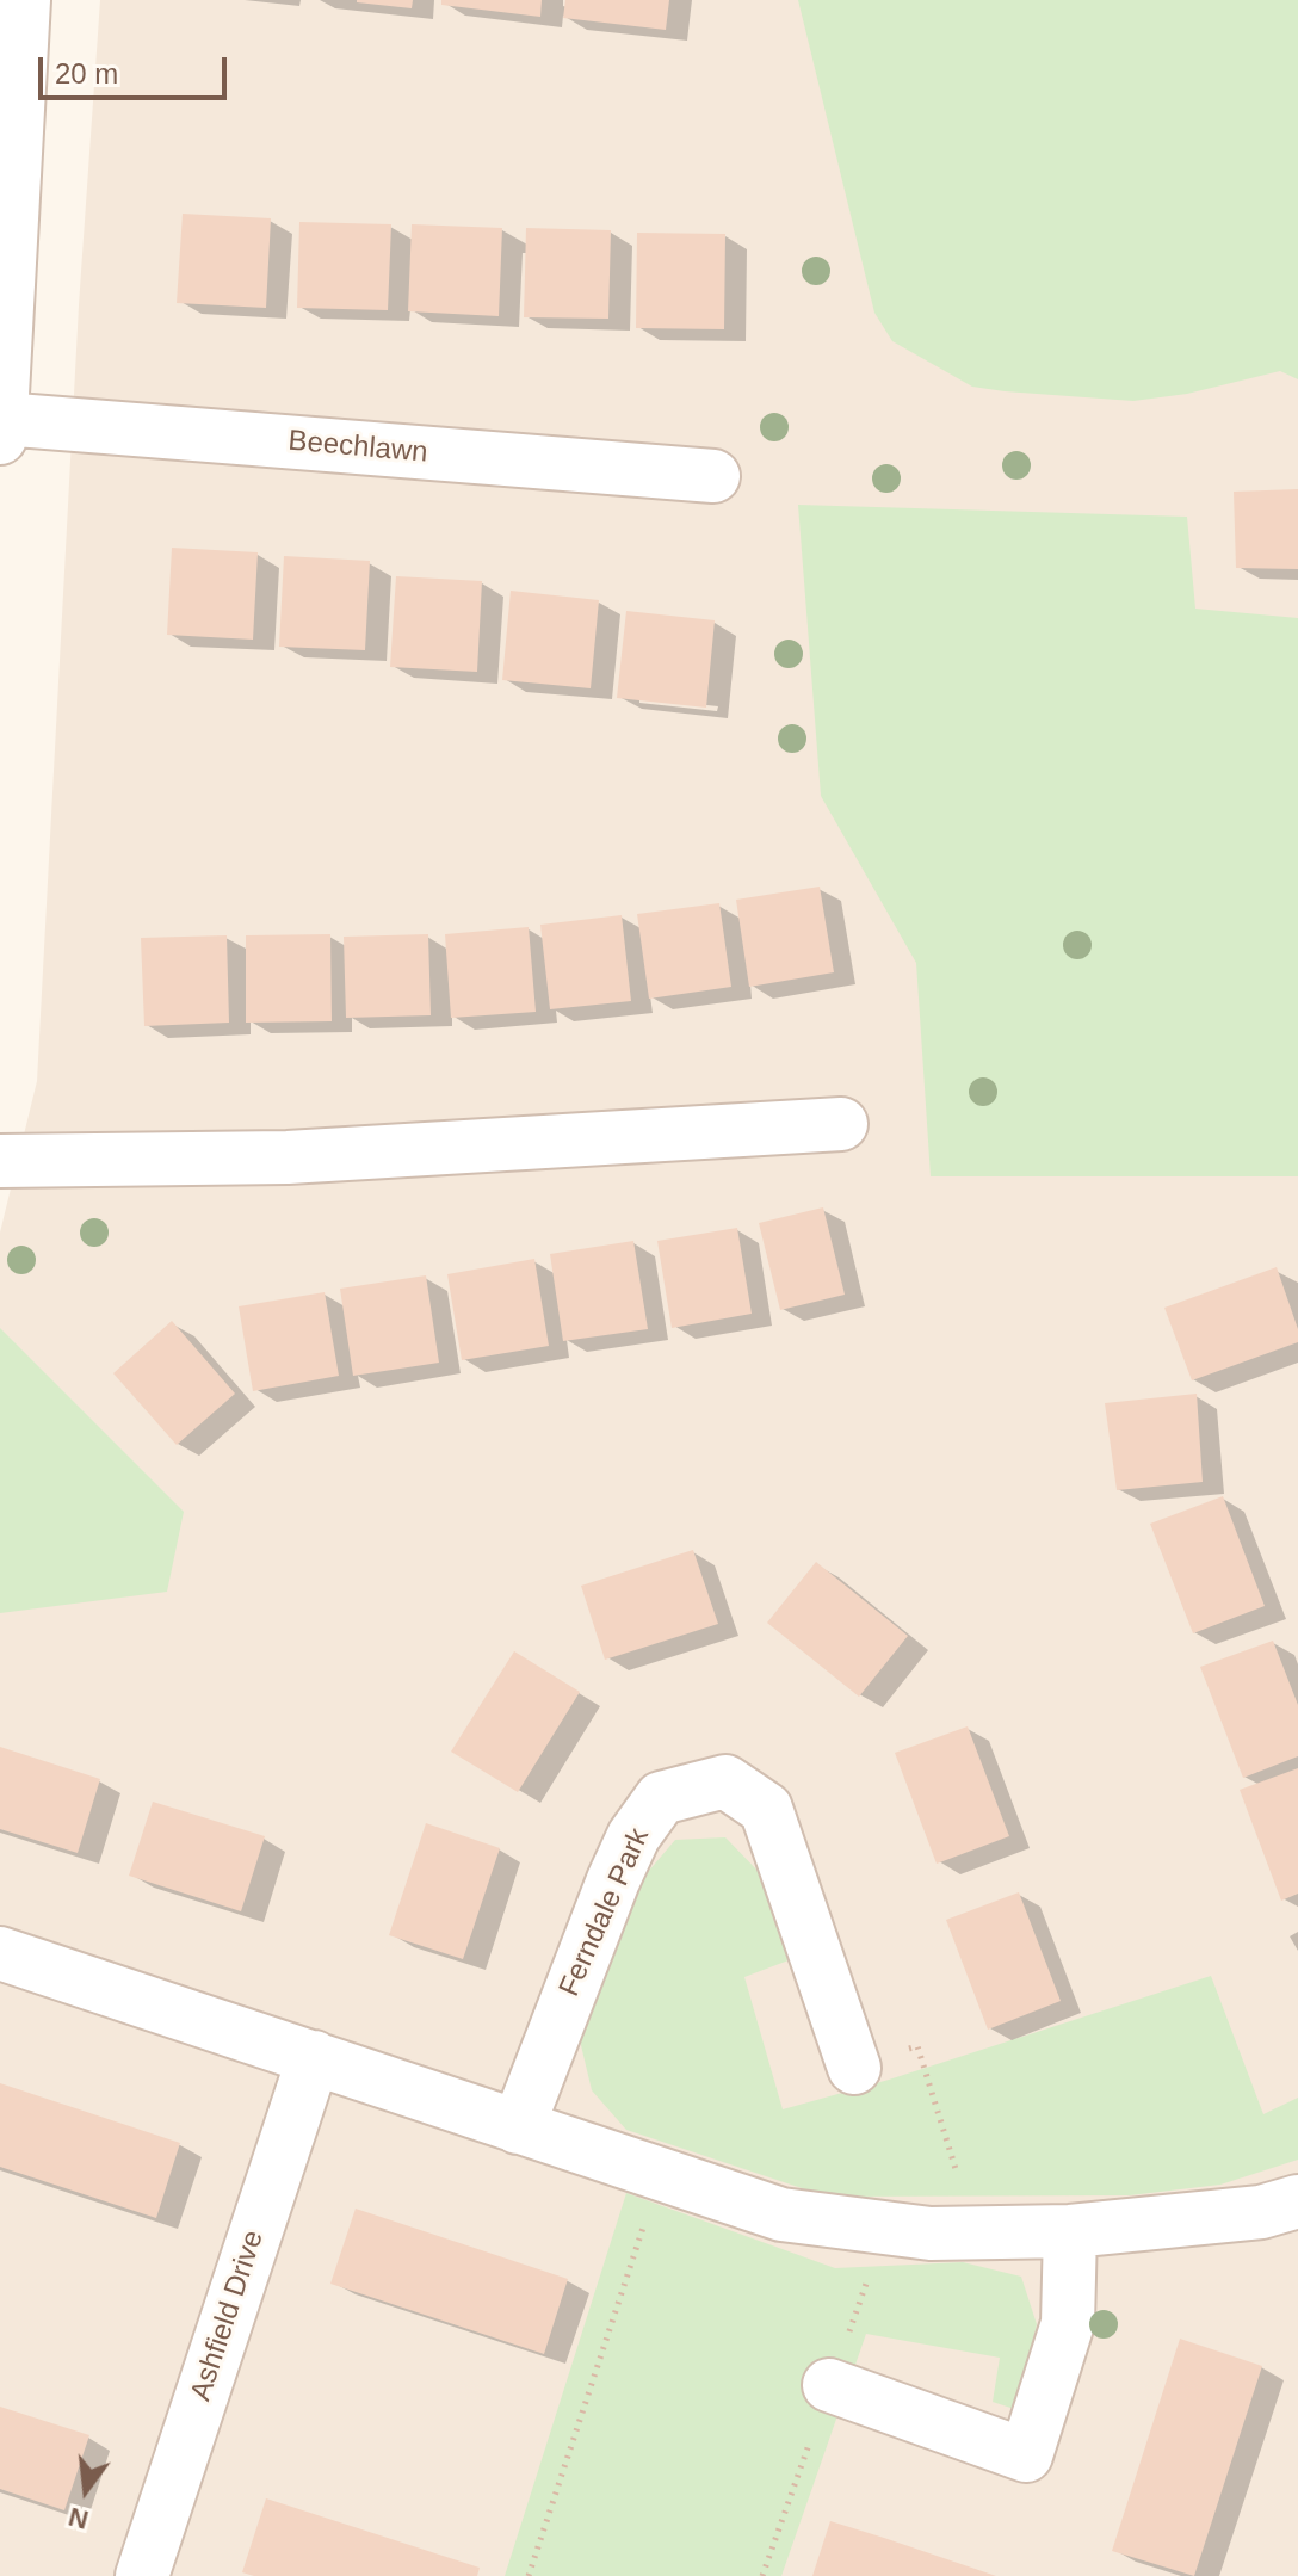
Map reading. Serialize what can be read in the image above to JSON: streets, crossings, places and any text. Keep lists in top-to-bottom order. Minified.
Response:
{"streets":{"street":["Beechlawn","Ferndale Park","Ashfield Drive"]},"scale_bar":"20 m","north":"bottom"}
